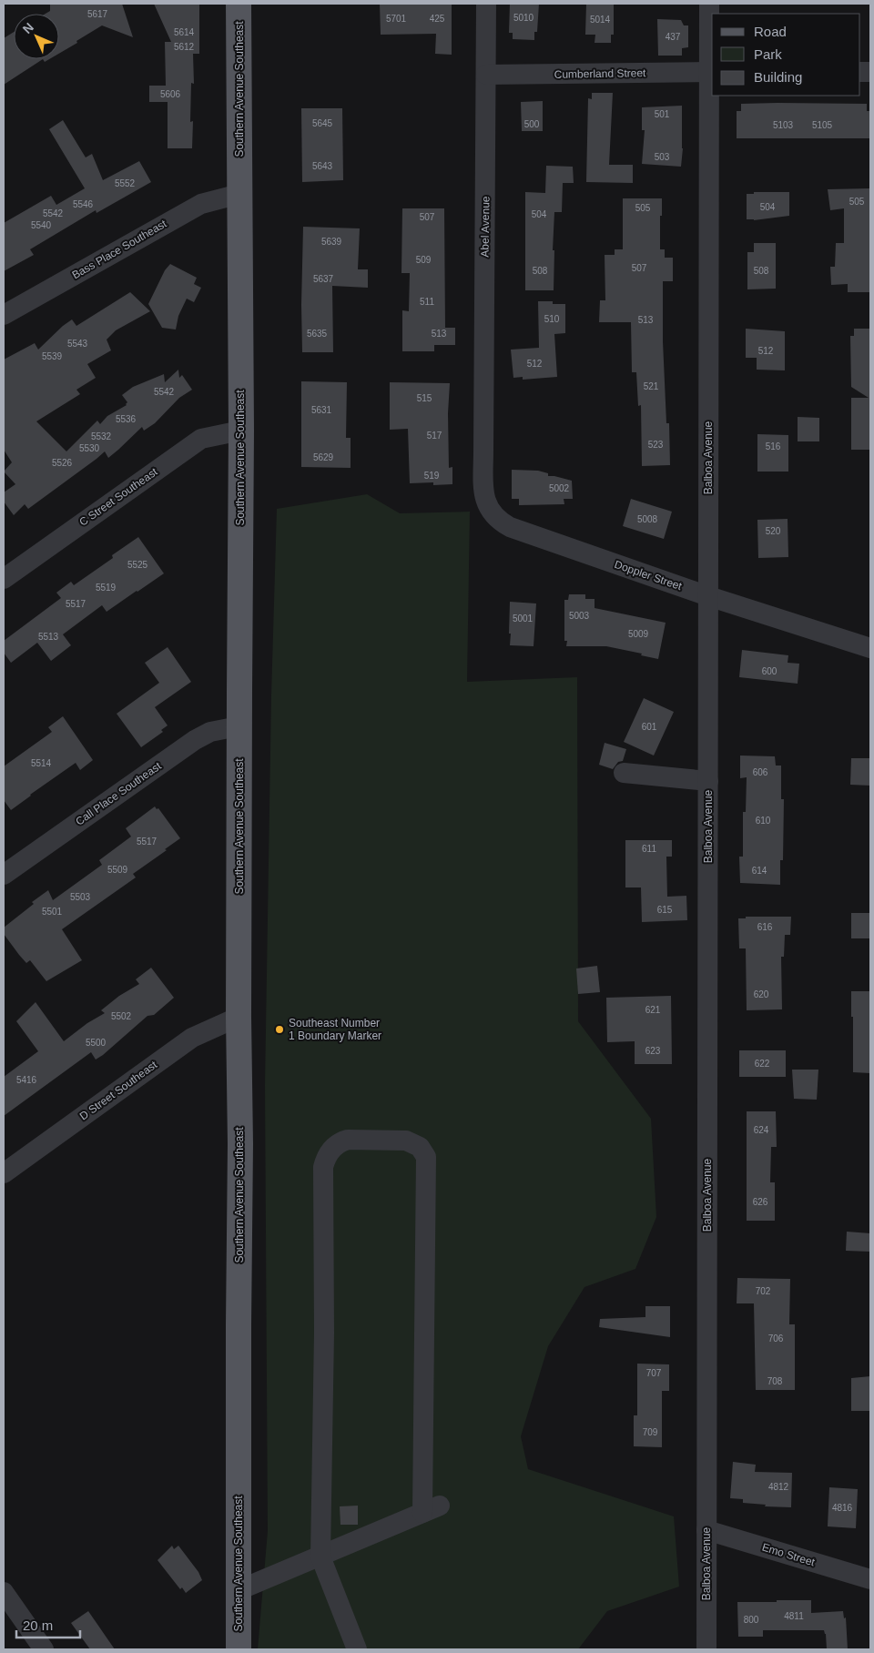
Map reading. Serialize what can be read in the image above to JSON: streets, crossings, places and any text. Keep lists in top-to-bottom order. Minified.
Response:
{"streets":{"main road":["Southern Avenue Southeast"],"street":["Cumberland Street","Abel Avenue","Bass Place Southeast","Balboa Avenue","C Street Southeast","Doppler Street","Call Place Southeast","D Street Southeast","Emo Street"]},"crossings":[["Cumberland Street","Abel Avenue"],["Cumberland Street","Balboa Avenue"],["Southern Avenue Southeast","Bass Place Southeast"],["Southern Avenue Southeast","C Street Southeast"],["Southern Avenue Southeast","Call Place Southeast"],["Southern Avenue Southeast","D Street Southeast"],["Abel Avenue","Doppler Street"],["Balboa Avenue","Doppler Street"],["Balboa Avenue","Emo Street"]],"places":["Southeast Number 1 Boundary Marker"],"house_numbers":["5617","5010","5701","425","5014","5614","437","5612","5606","501","5645","500","5103","5105","503","5643","5552","505","5546","504","505","5542","504","507","5540","5639","509","507","508","508","5637","511","510","513","5635","513","5543","512","5539","512","521","5542","515","5631","5536","517","5532","523","516","5530","5629","5526","519","5002","5008","520","5525","5519","5517","5003","5001","5009","5513","600","601","5514","606","610","5517","611","5509","614","5503","615","5501","616","620","621","5502","5500","623","622","5416","624","626","702","706","707","708","709","4812","4816","4811","800"],"legend":["Road","Park","Building"],"scale_bar":"20 m","north":"top left"}
